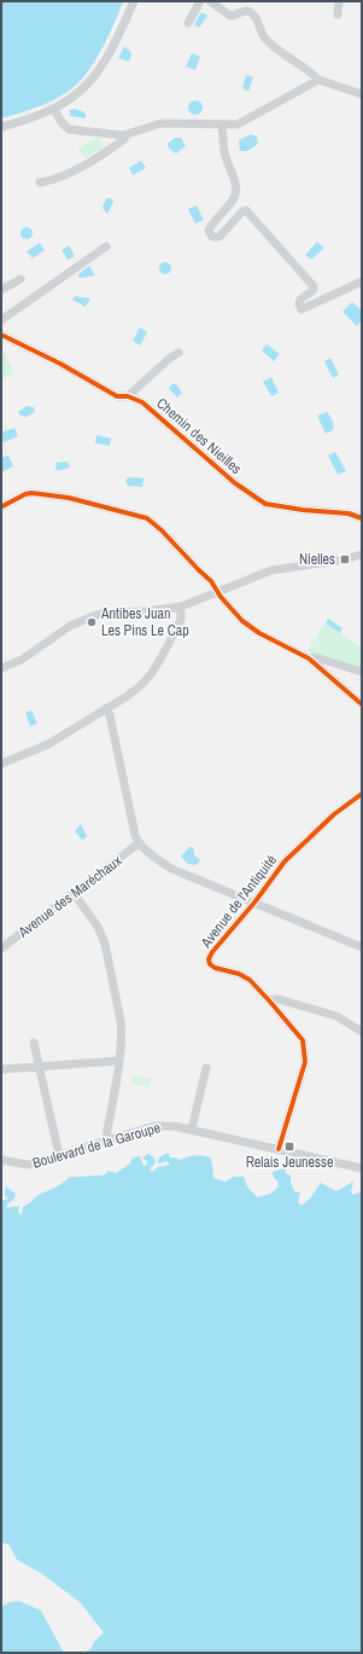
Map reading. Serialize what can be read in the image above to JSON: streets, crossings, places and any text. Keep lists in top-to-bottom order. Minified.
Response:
{"streets":{"street":["Chemin des Nieilles","Avenue des Maréchaux","Avenue de l'Antiquité","Boulevard de la Garoupe"]},"crossings":[["Avenue de l'Antiquité","Boulevard de la Garoupe"]],"places":{"transit":["Nielles","Relais Jeunesse"],"other":["Antibes Juan Les Pins Le Cap"]}}
